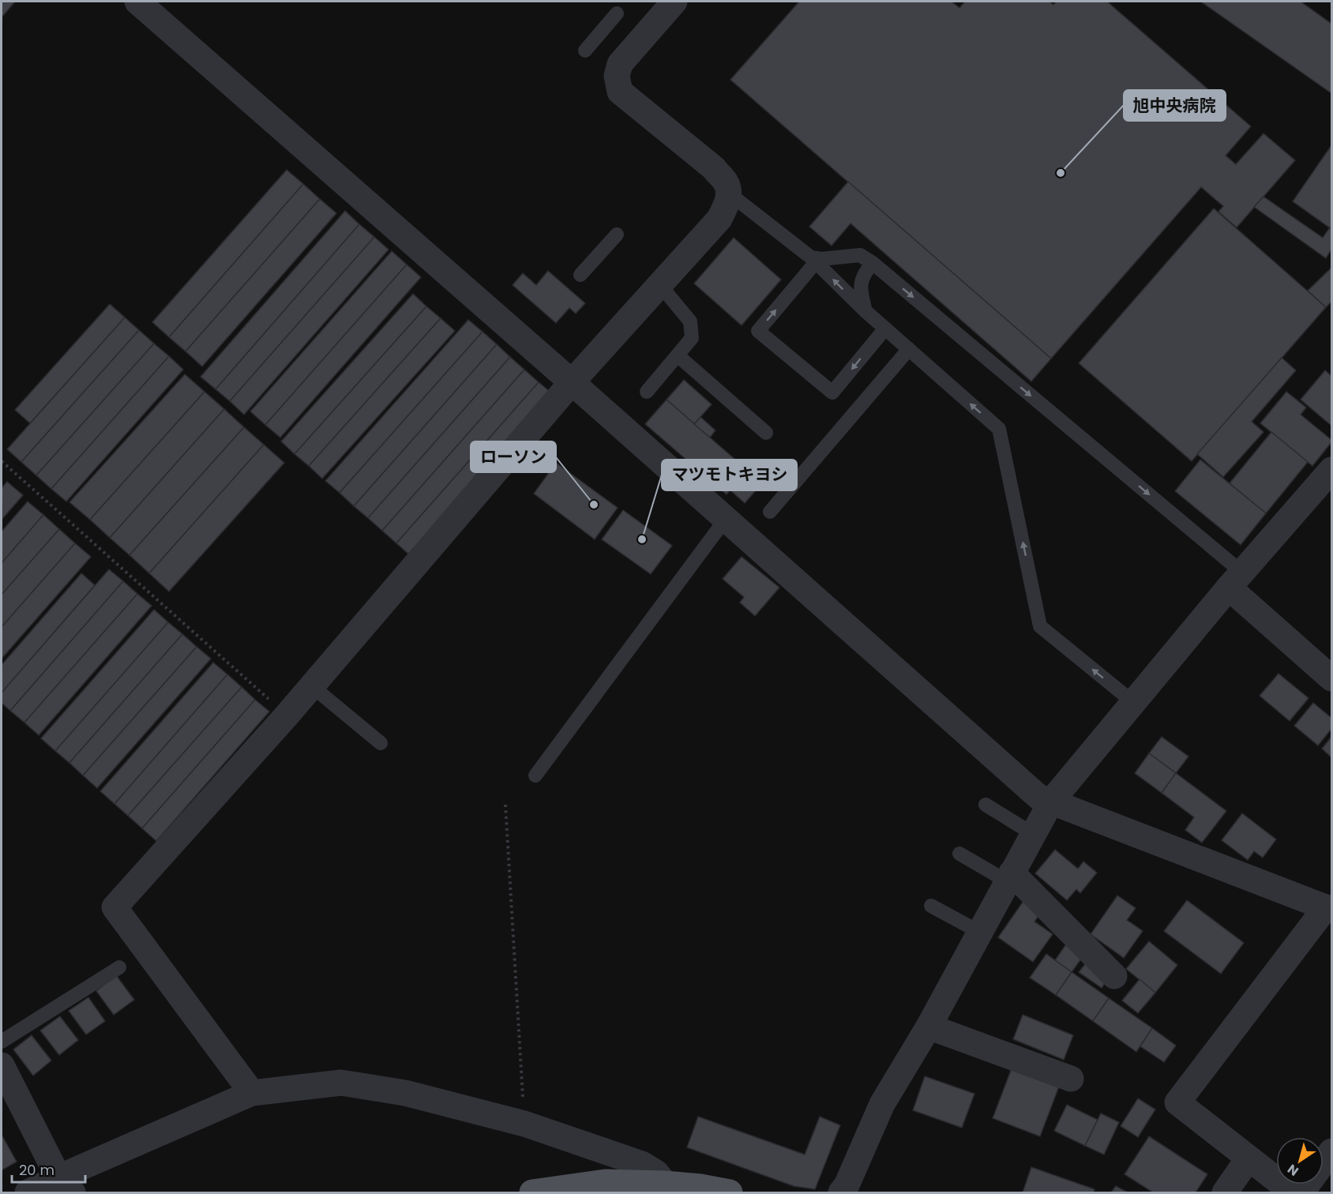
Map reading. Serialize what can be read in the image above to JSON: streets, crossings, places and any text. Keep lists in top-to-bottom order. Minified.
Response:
{"places":["旭中央病院","ローソン","マツモトキヨシ"],"scale_bar":"20 m","north":"bottom left"}
